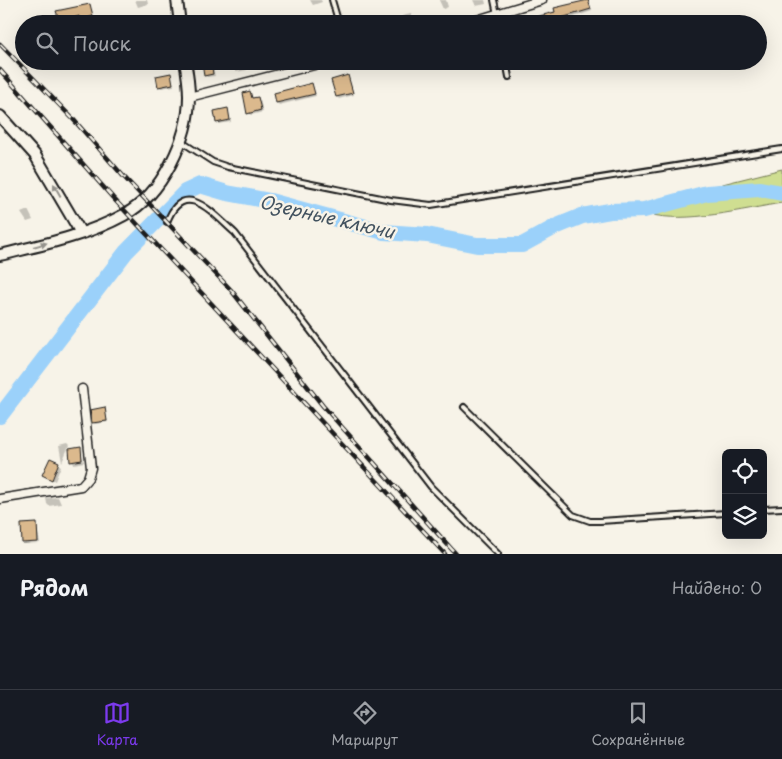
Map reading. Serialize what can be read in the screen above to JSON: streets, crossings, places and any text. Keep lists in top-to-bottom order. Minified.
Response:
{"water":["Озерные ключи"],"page":{"search":"Поиск","heading":["Рядом","Найдено: 0"],"nav":["Карта","Маршрут","Сохранённые"]}}
